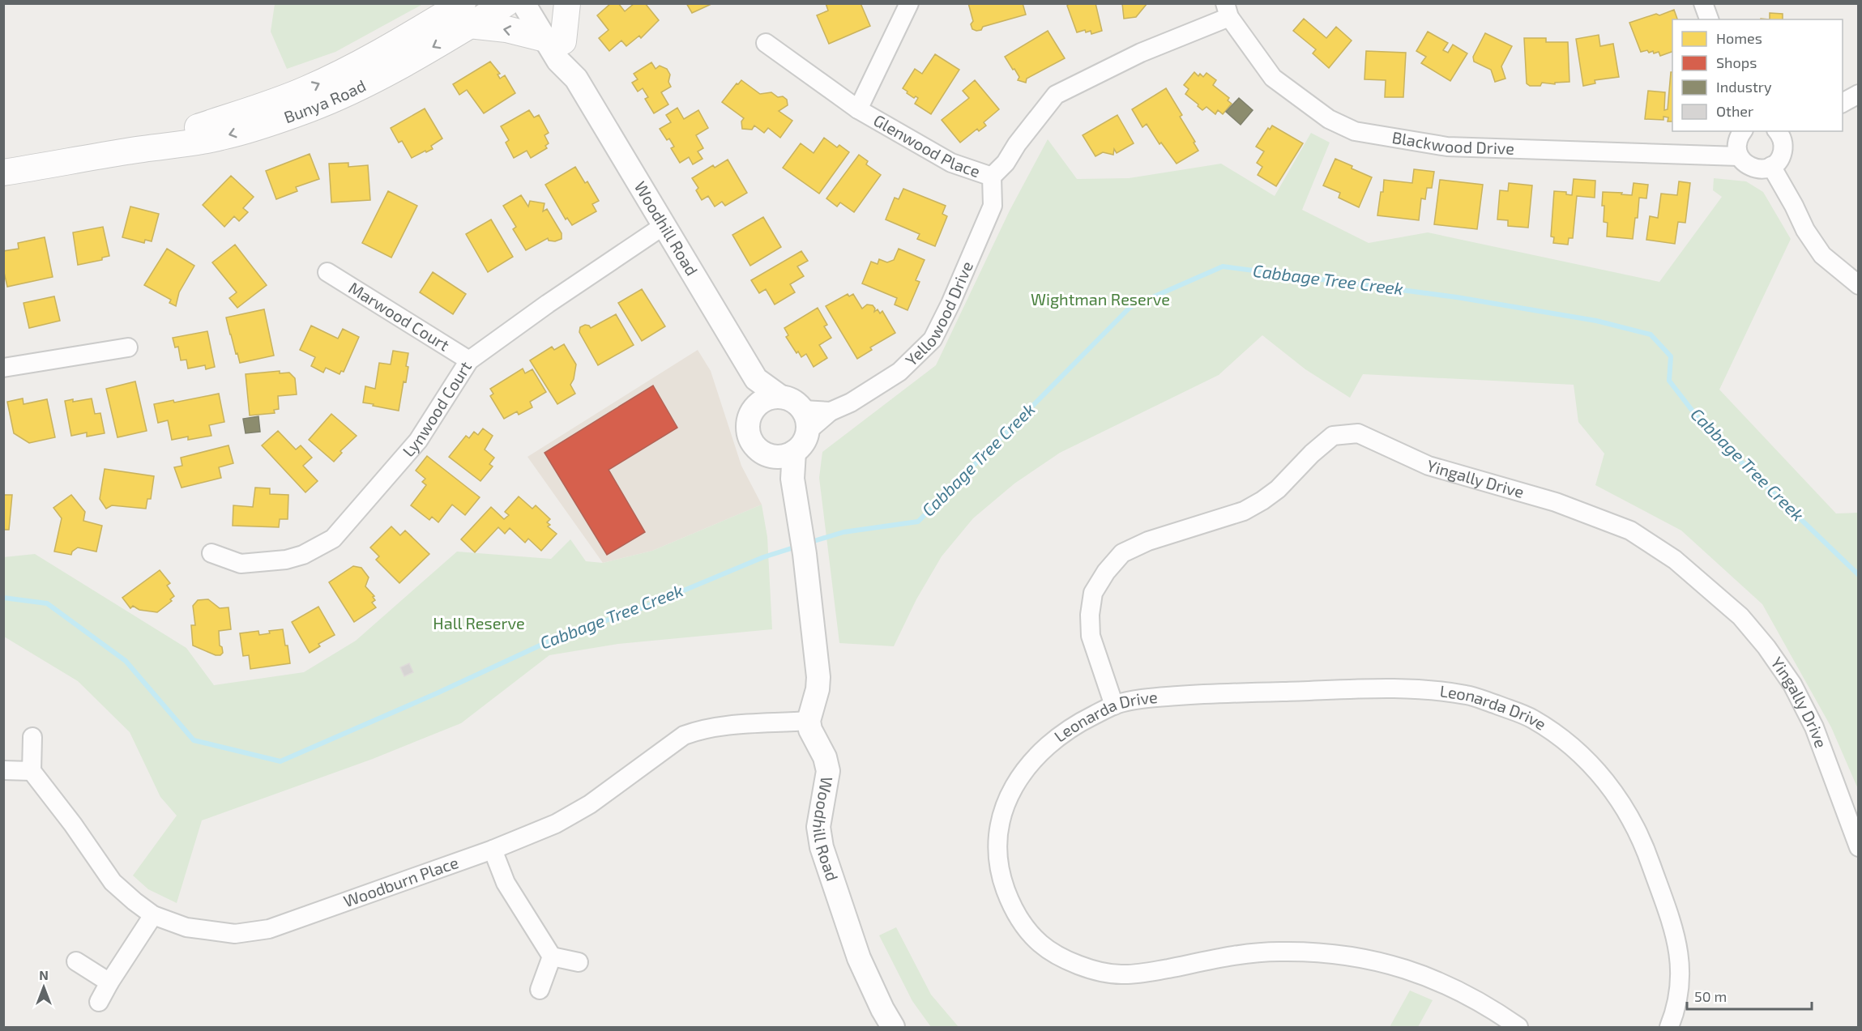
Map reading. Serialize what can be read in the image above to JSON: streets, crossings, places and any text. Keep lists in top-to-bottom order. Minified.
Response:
{"streets":{"main road":["Bunya Road"],"street":["Blackwood Drive","Glenwood Place","Woodhill Road","Yellowood Drive","Marwood Court","Lynwood Court","Yingally Drive","Leonarda Drive","Woodburn Place"]},"crossings":[["Blackwood Drive","Glenwood Place"],["Glenwood Place","Yellowood Drive"],["Woodhill Road","Yellowood Drive"],["Woodhill Road","Lynwood Court"],["Woodhill Road","Woodburn Place"],["Marwood Court","Lynwood Court"],["Yingally Drive","Leonarda Drive"]],"water":["Cabbage Tree Creek"],"parks":["Wightman Reserve","Hall Reserve"],"legend":["Homes","Shops","Industry","Other"],"scale_bar":"50 m","north":"top"}
